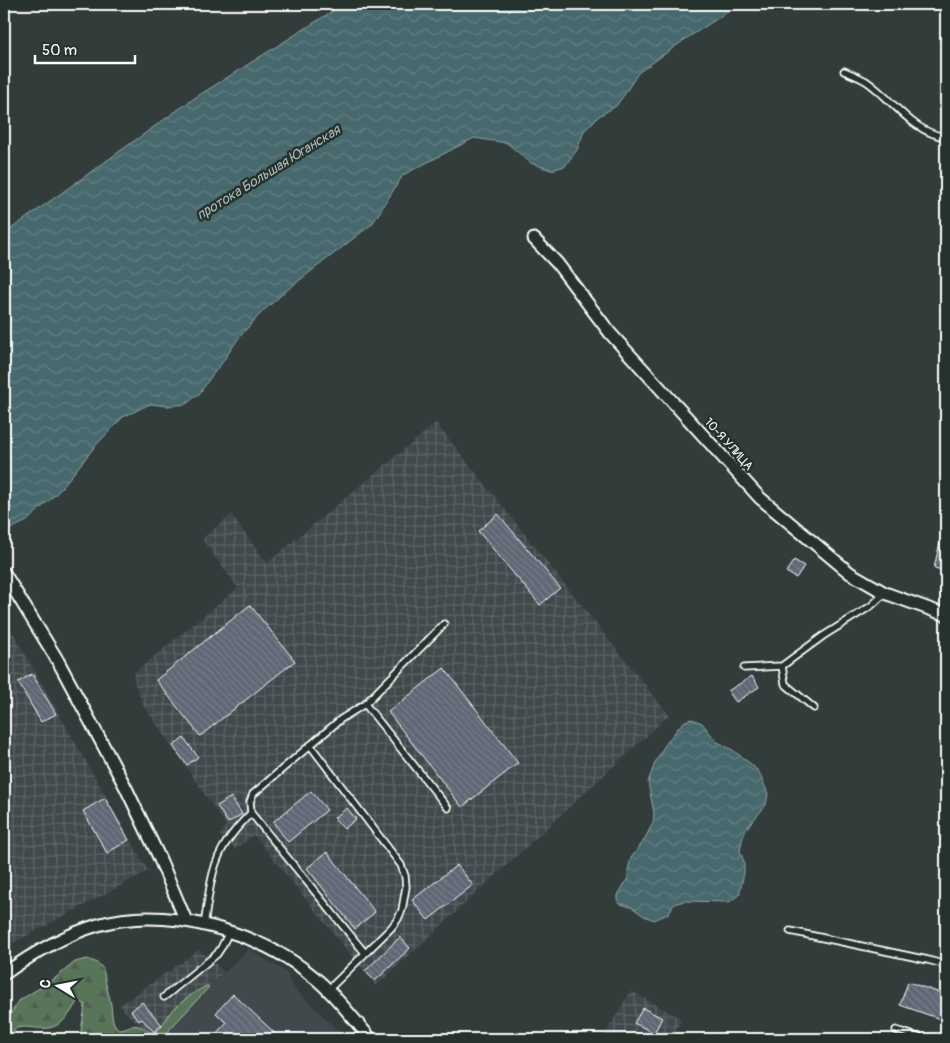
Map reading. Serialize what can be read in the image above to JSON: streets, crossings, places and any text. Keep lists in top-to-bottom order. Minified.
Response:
{"streets":{"street":["10-Я УЛИЦА"]},"water":["протока Большая Юганская"],"scale_bar":"50 m","north":"left"}
